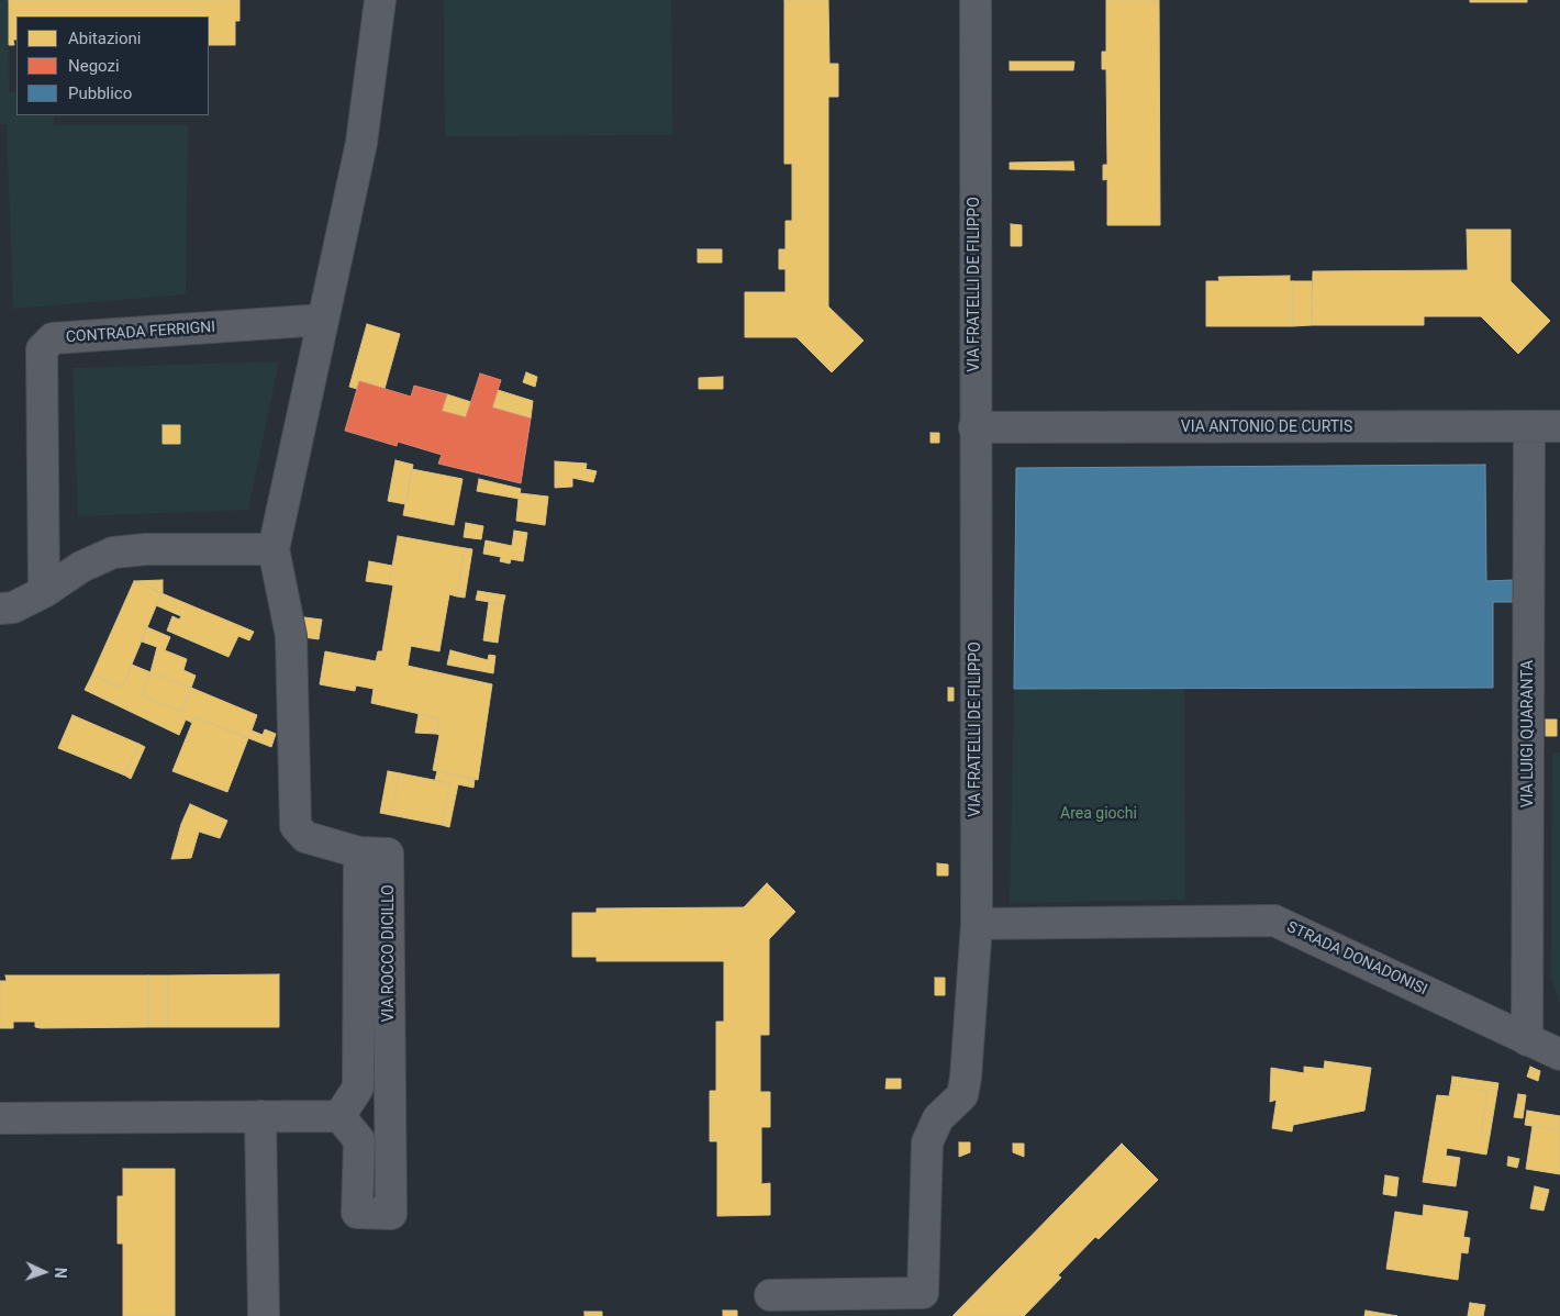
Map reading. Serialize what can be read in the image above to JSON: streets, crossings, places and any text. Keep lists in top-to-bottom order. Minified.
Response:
{"streets":{"street":["VIA FRATELLI DE FILIPPO","CONTRADA FERRIGNI","VIA ANTONIO DE CURTIS","VIA LUIGI QUARANTA","VIA ROCCO DICILLO","STRADA DONADONISI"]},"crossings":[["VIA FRATELLI DE FILIPPO","VIA ANTONIO DE CURTIS"],["VIA FRATELLI DE FILIPPO","STRADA DONADONISI"],["VIA ANTONIO DE CURTIS","VIA LUIGI QUARANTA"],["VIA LUIGI QUARANTA","STRADA DONADONISI"]],"parks":["Area giochi"],"legend":["Abitazioni","Negozi","Pubblico"],"north":"right"}
